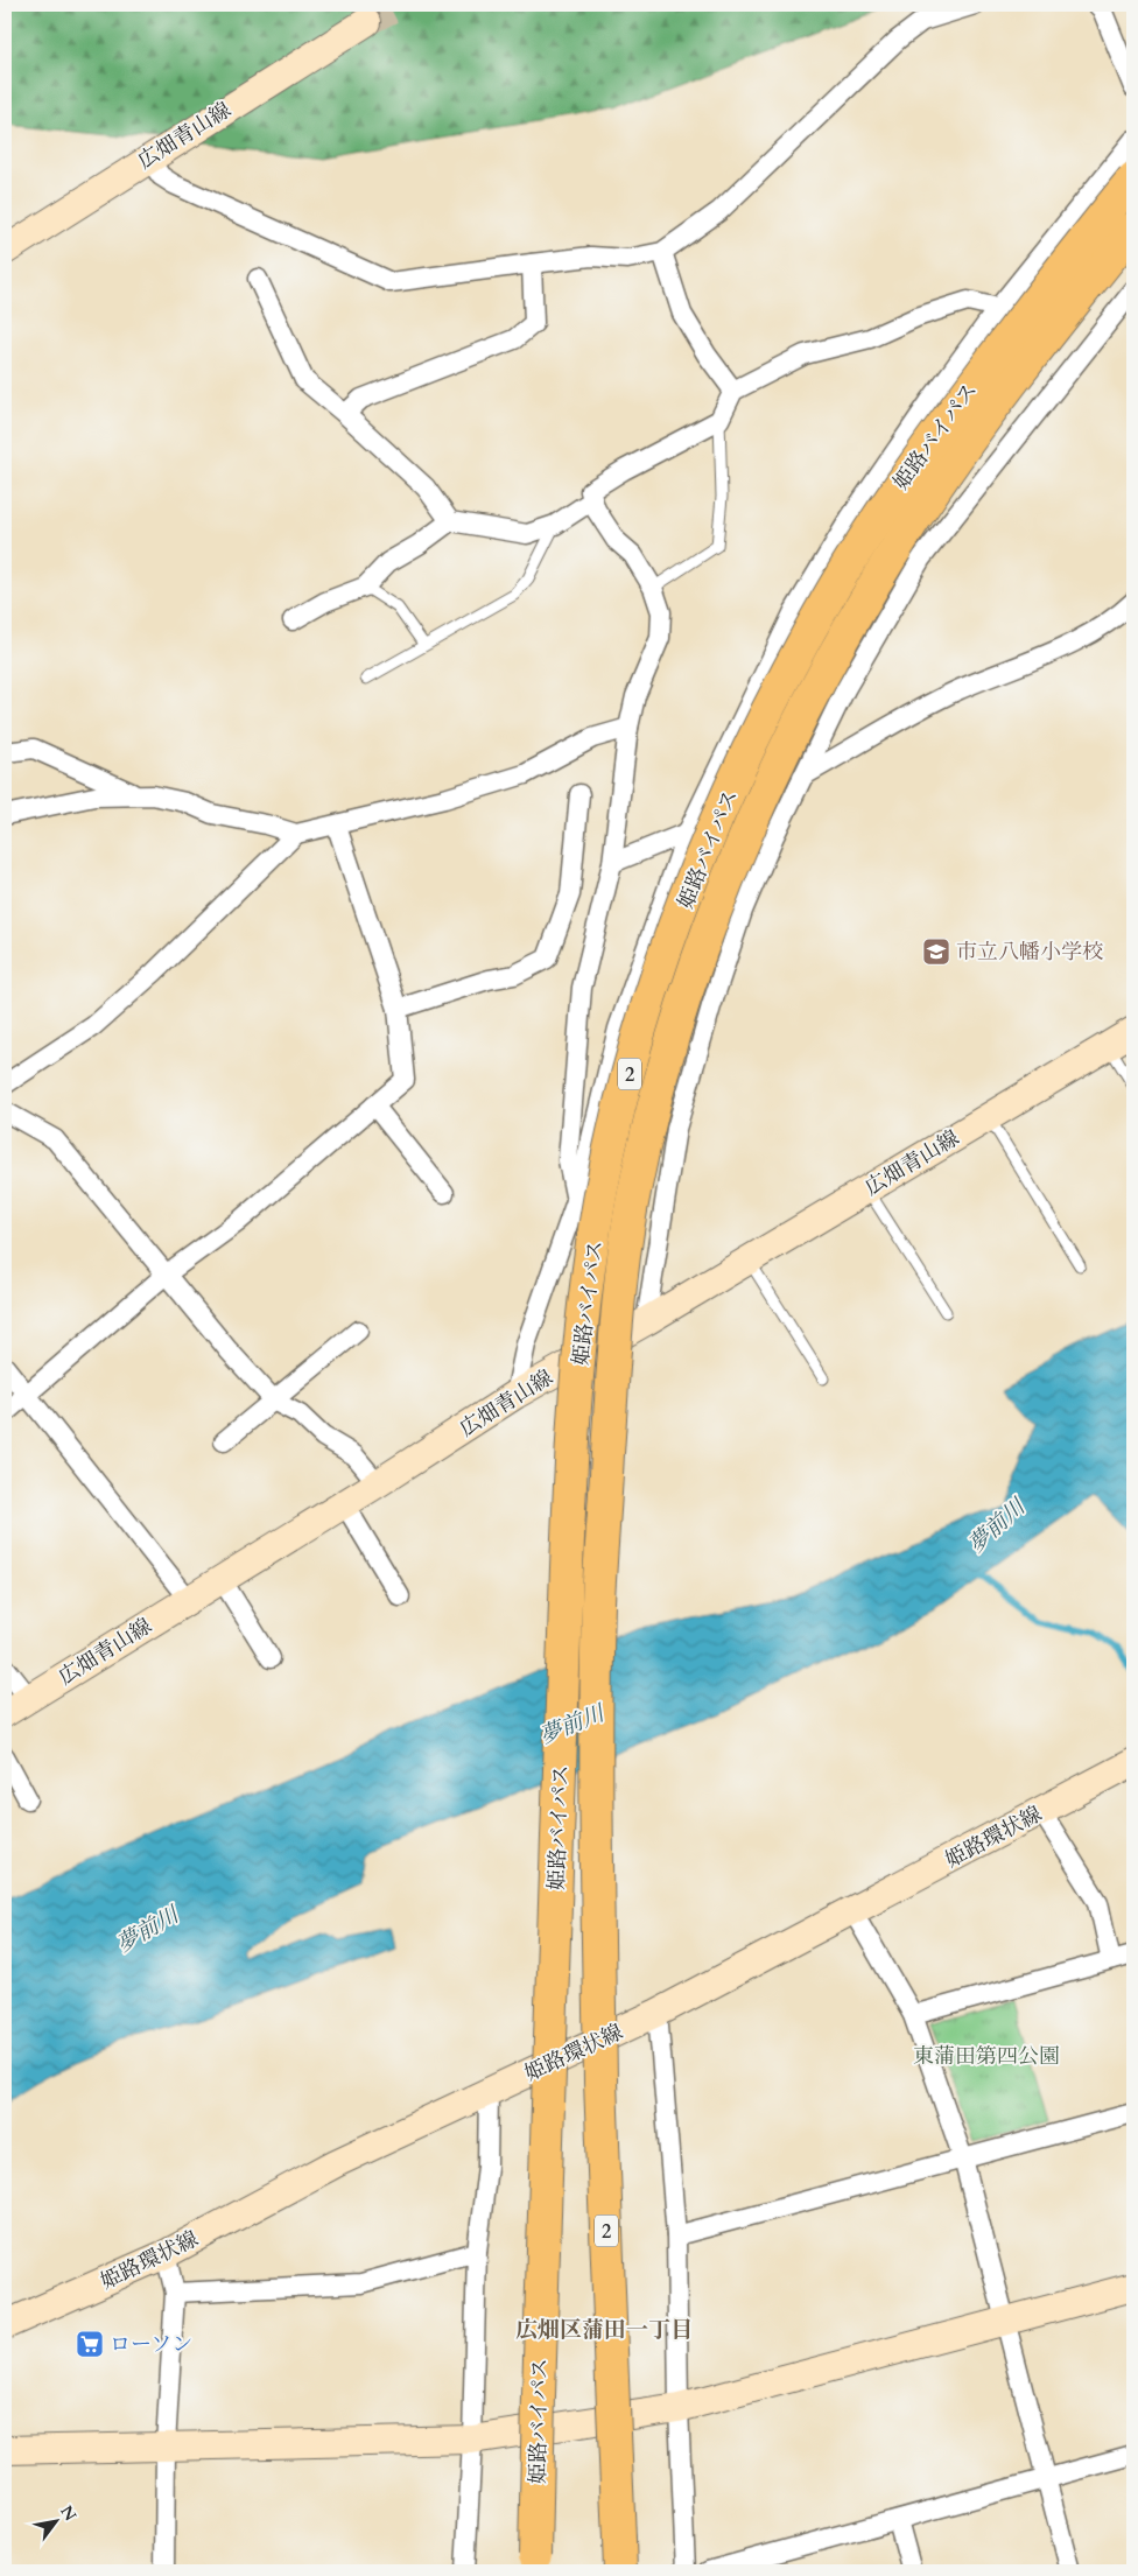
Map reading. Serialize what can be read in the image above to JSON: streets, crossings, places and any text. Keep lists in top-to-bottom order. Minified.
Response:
{"streets":{"highway":["姫路バイパス","2"],"main road":["広畑青山線","姫路環状線"]},"districts":["広畑区蒲田一丁目"],"water":["夢前川"],"parks":["東蒲田第四公園"],"places":{"school or university":["市立八幡小学校"],"supermarket":["ローソン"]},"north":"top right"}
